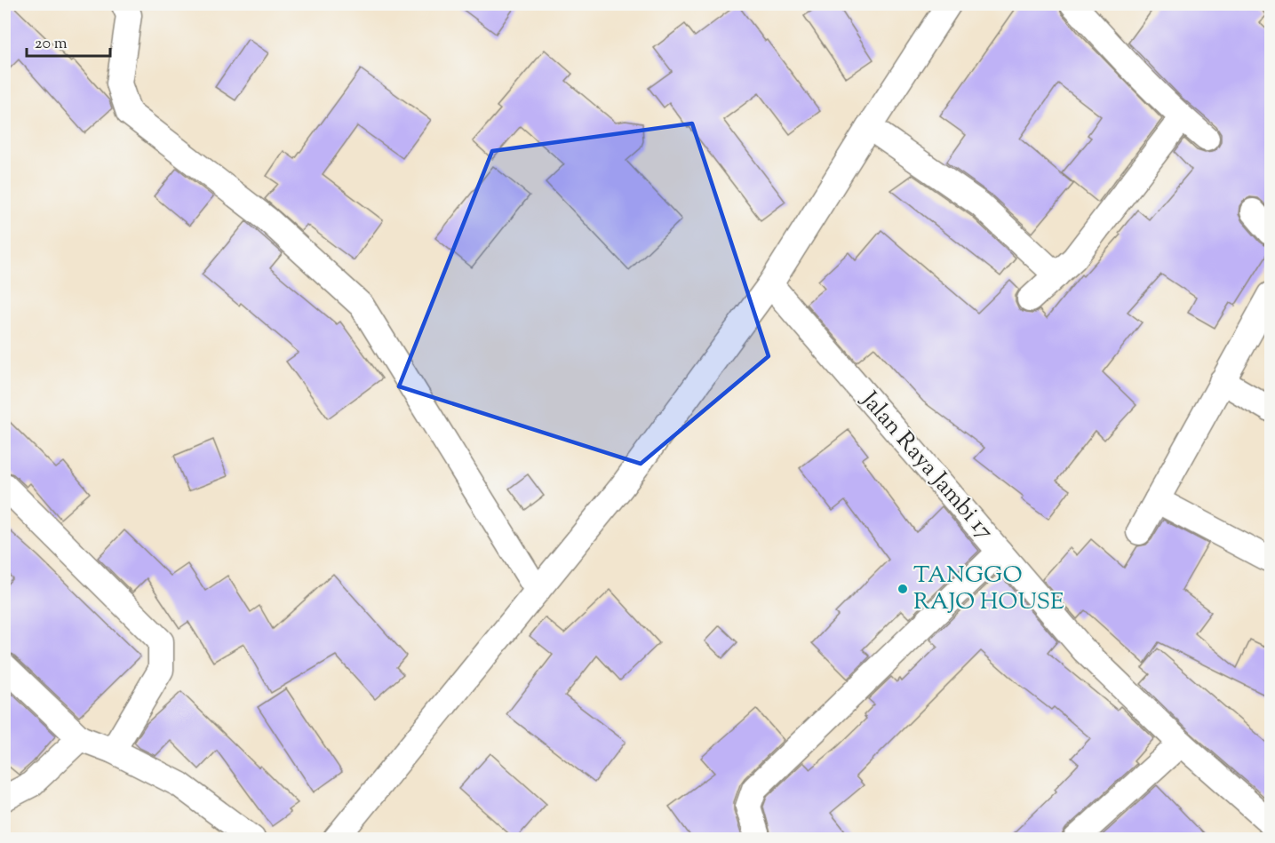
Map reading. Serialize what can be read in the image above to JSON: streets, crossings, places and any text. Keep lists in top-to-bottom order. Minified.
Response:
{"streets":{"street":["Jalan Raya Jambi 17"]},"places":["TANGGO RAJO HOUSE"],"scale_bar":"20 m"}
